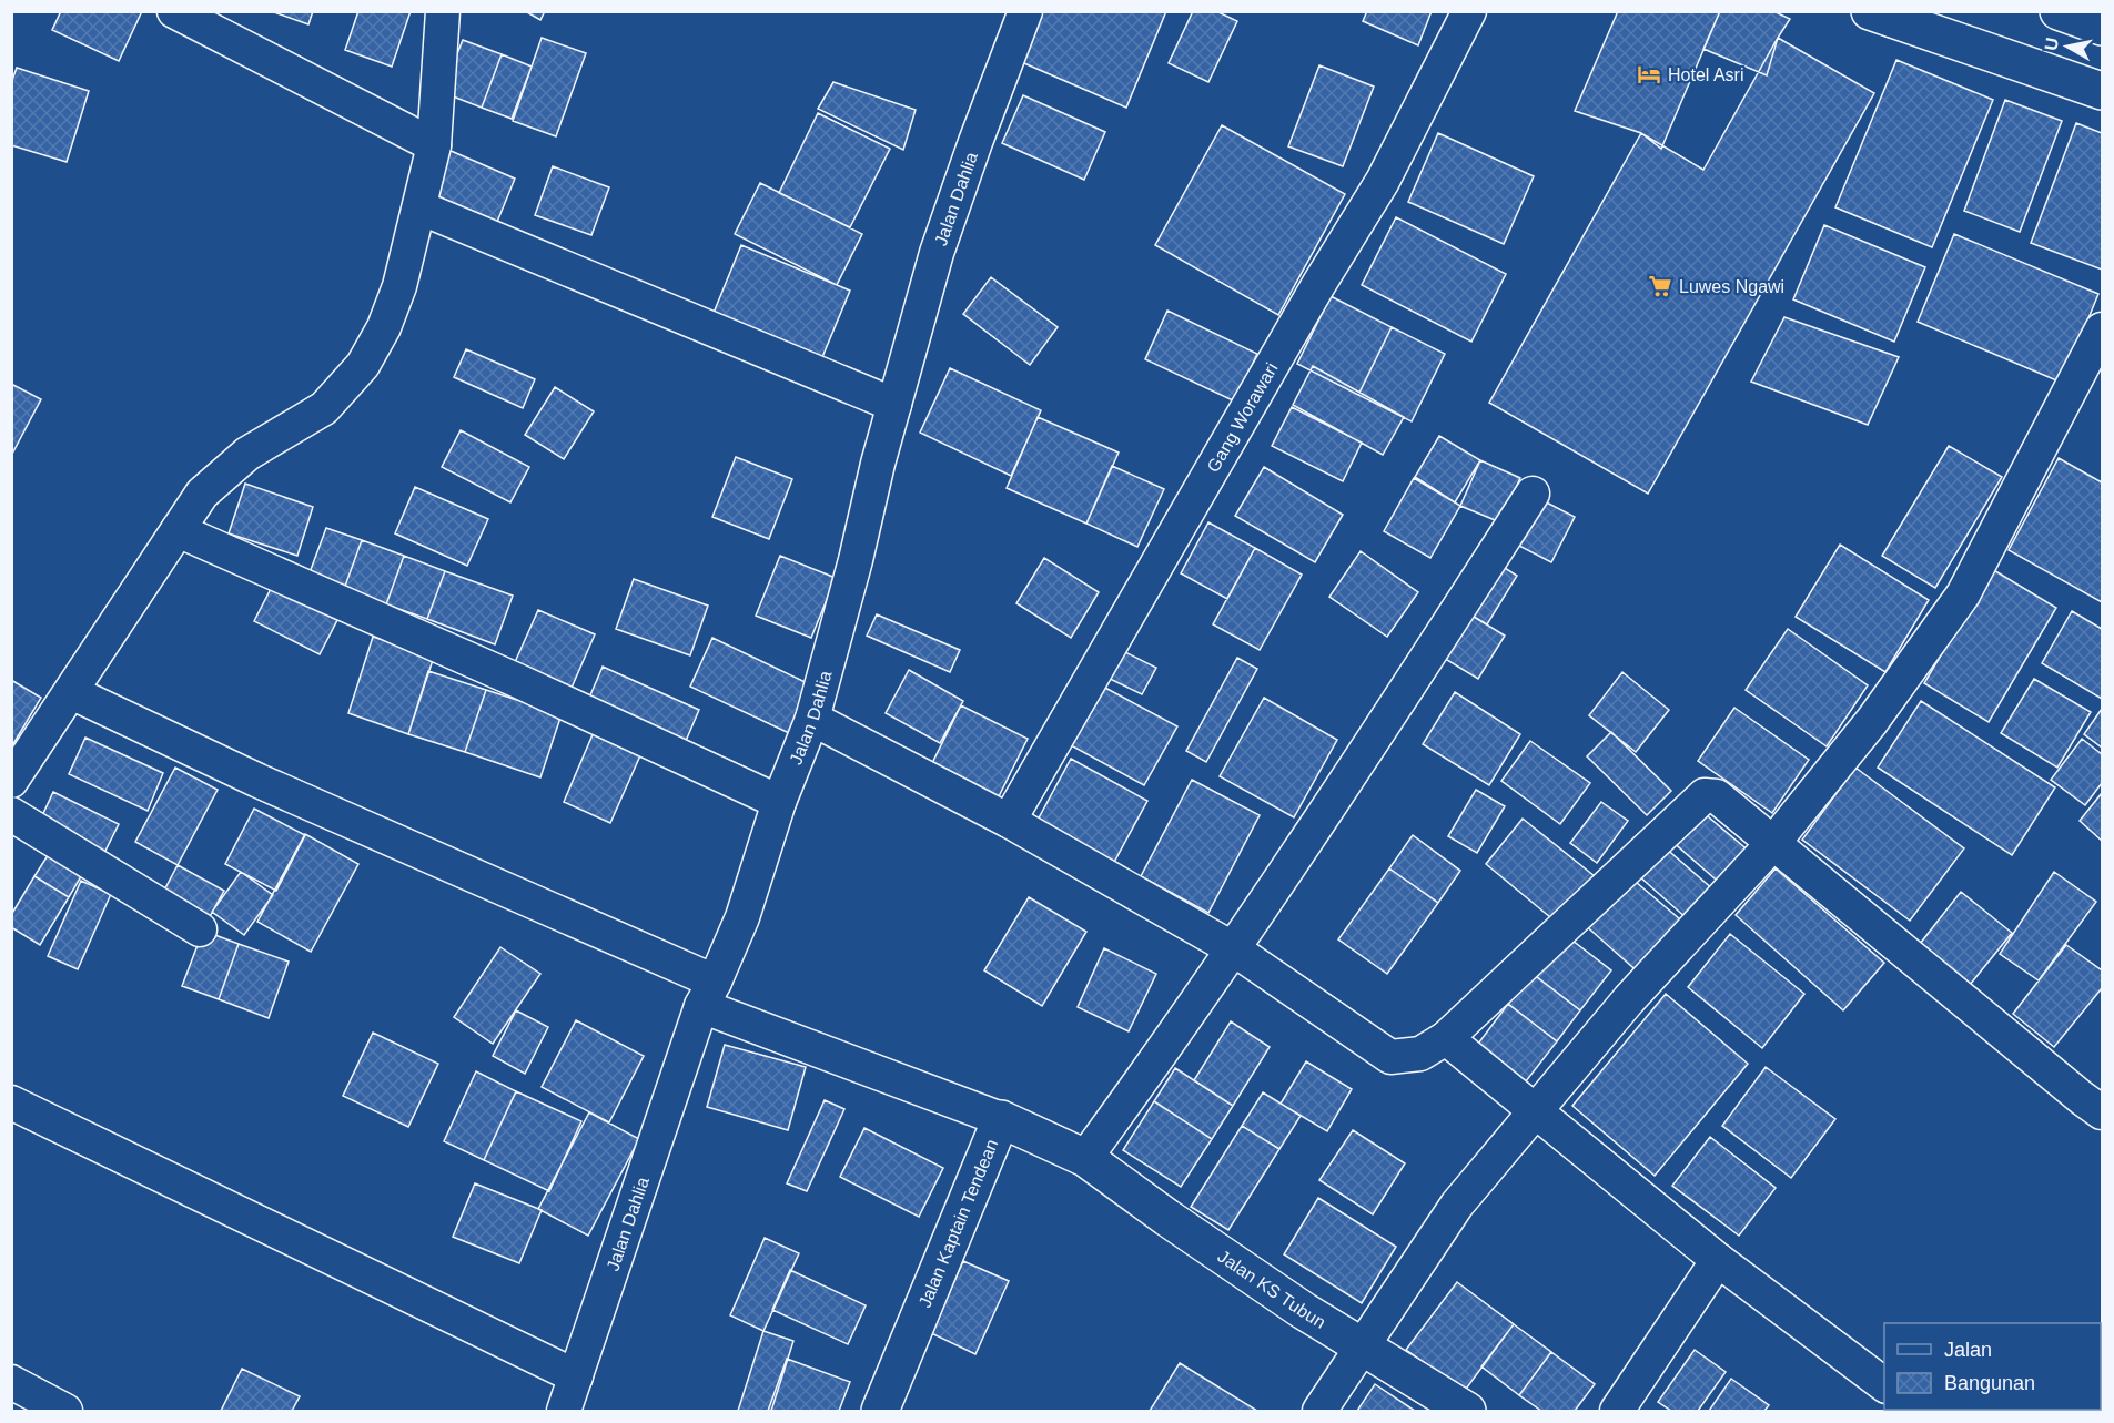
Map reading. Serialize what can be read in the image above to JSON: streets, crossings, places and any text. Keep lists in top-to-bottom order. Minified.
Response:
{"streets":{"street":["Jalan Dahlia","Gang Worawari","Jalan Kaptain Tendean","Jalan KS Tubun"]},"crossings":[["Jalan Kaptain Tendean","Jalan KS Tubun"]],"places":{"hotel":["Hotel Asri"],"supermarket":["Luwes Ngawi"]},"legend":["Jalan","Bangunan"],"north":"left"}
